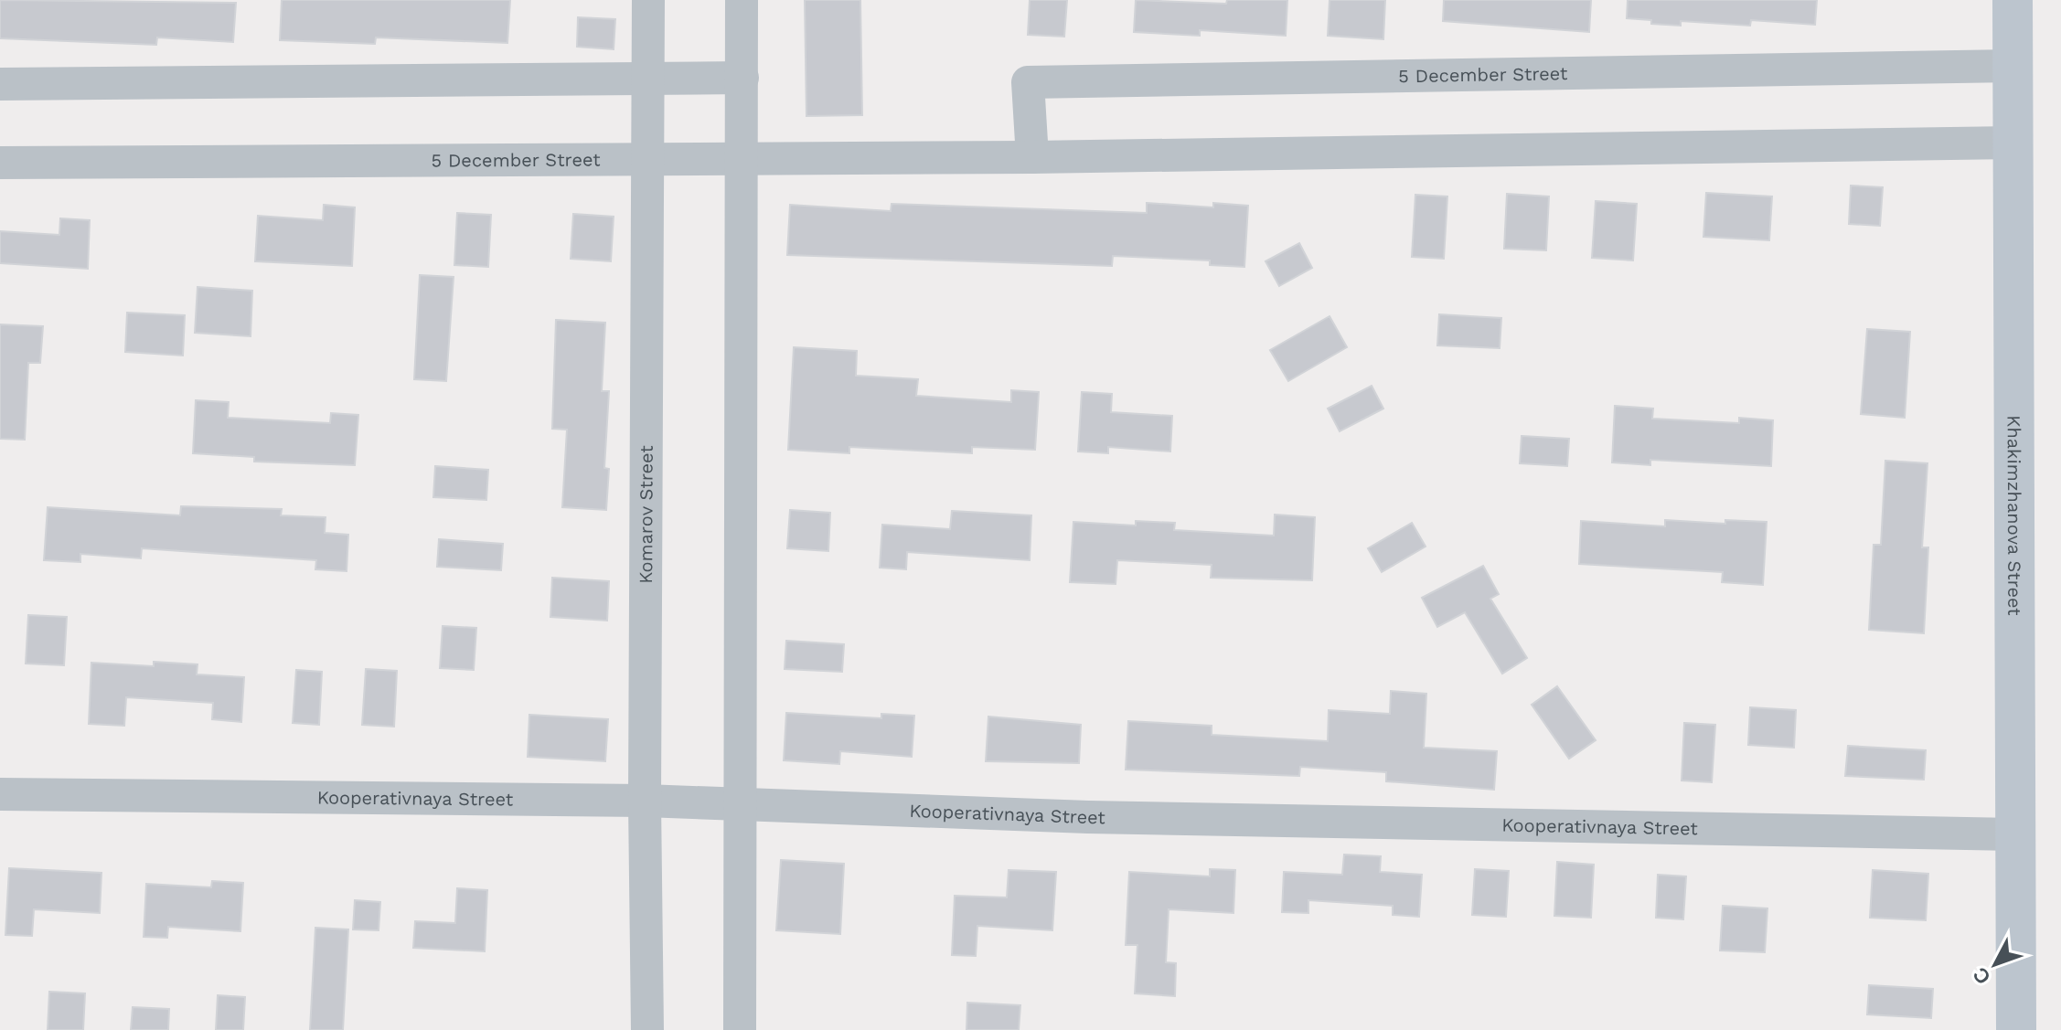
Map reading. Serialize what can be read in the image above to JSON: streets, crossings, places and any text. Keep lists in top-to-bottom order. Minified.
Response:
{"streets":{"street":["5 December Street","Komarov Street","Khakimzhanova Street","Kooperativnaya Street"]},"crossings":[["5 December Street","Komarov Street"],["5 December Street","Khakimzhanova Street"],["Komarov Street","Kooperativnaya Street"],["Khakimzhanova Street","Kooperativnaya Street"]],"north":"bottom left"}
